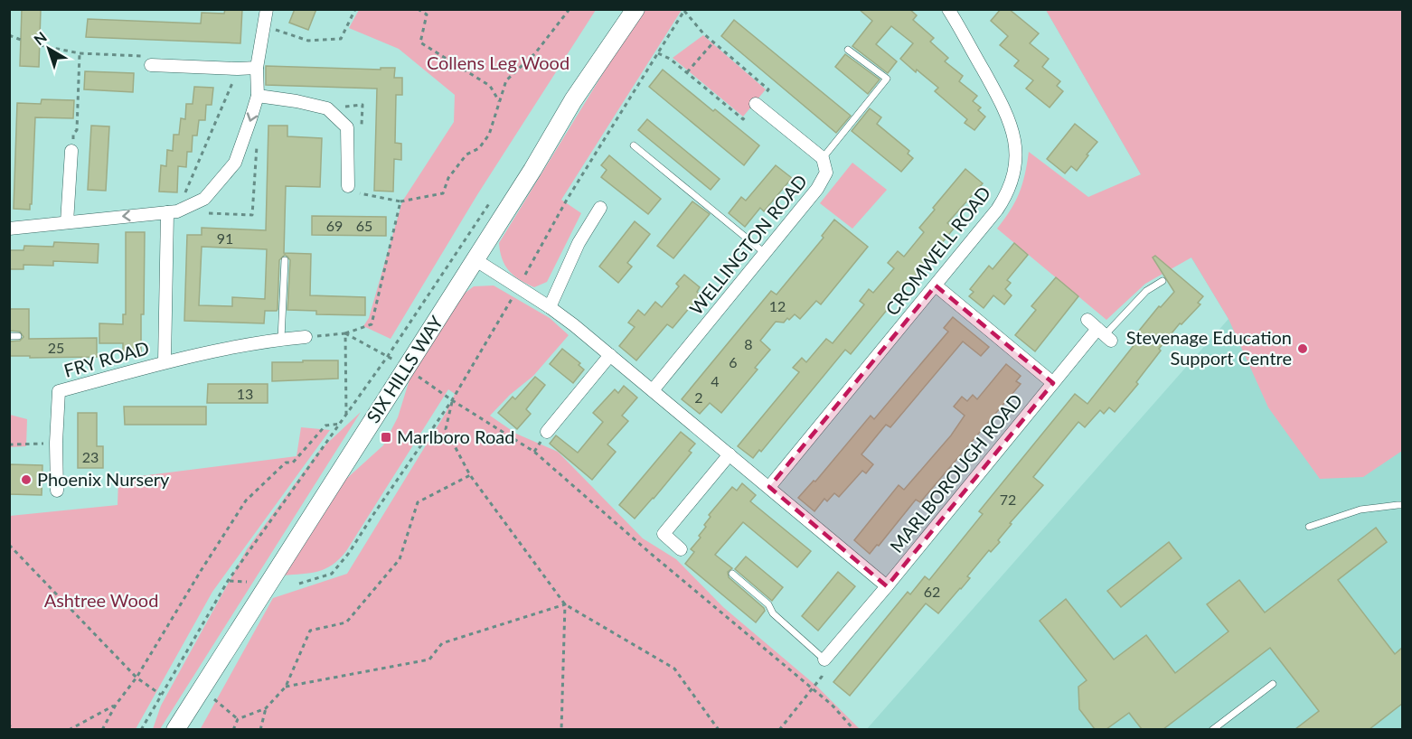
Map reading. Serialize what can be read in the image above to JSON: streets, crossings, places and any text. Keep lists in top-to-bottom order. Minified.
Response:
{"streets":{"street":["WELLINGTON ROAD","CROMWELL ROAD","FRY ROAD","SIX HILLS WAY","MARLBOROUGH ROAD"]},"parks":["Collens Leg Wood","Ashtree Wood"],"places":{"other":["Stevenage Education Support Centre","Phoenix Nursery"],"transit":["Marlboro Road"]},"house_numbers":["69","65","91","12","8","25","6","4","13","2","23","72","62"],"north":"top left"}
